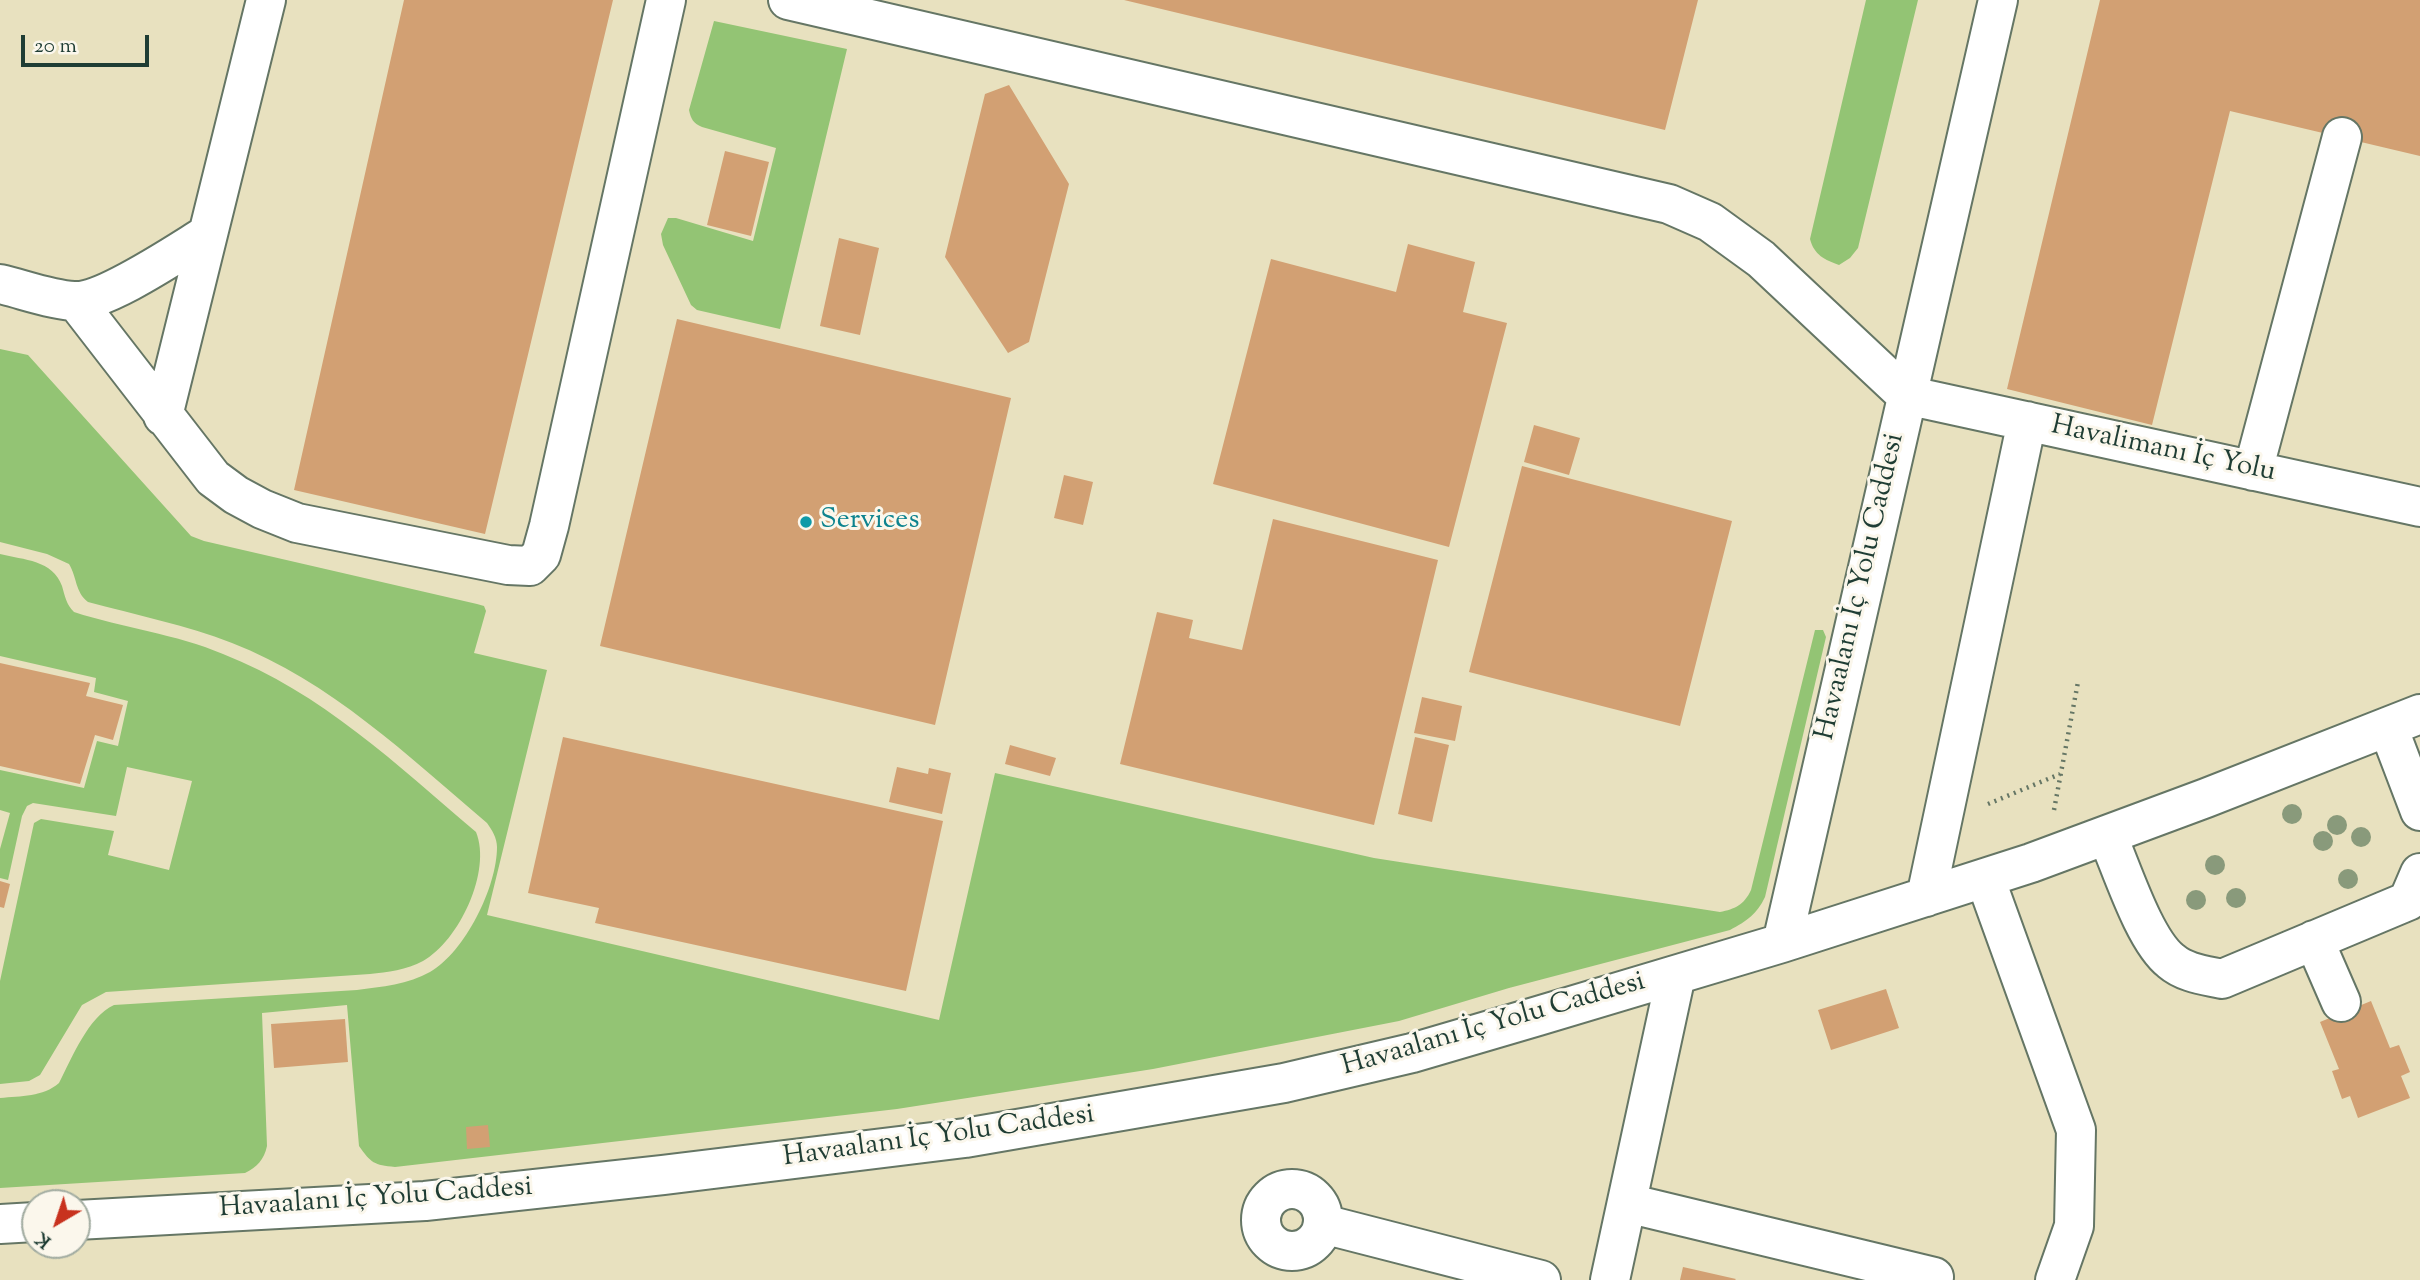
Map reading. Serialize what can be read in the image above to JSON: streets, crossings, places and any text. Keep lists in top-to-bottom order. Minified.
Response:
{"streets":{"street":["Havalimanı İç Yolu","Havaalanı İç Yolu Caddesi"]},"crossings":[["Havalimanı İç Yolu","Havaalanı İç Yolu Caddesi"]],"places":["Services"],"scale_bar":"20 m","north":"bottom left"}
